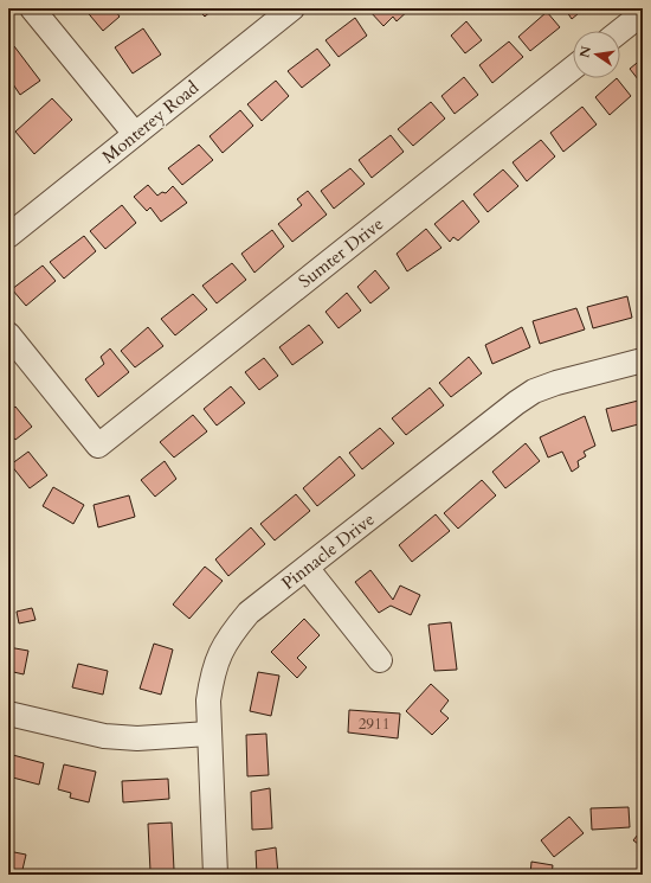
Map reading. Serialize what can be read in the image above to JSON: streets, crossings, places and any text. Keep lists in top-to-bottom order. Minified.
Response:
{"streets":{"street":["Monterey Road","Sumter Drive","Pinnacle Drive"]},"house_numbers":["2911"],"north":"left"}
